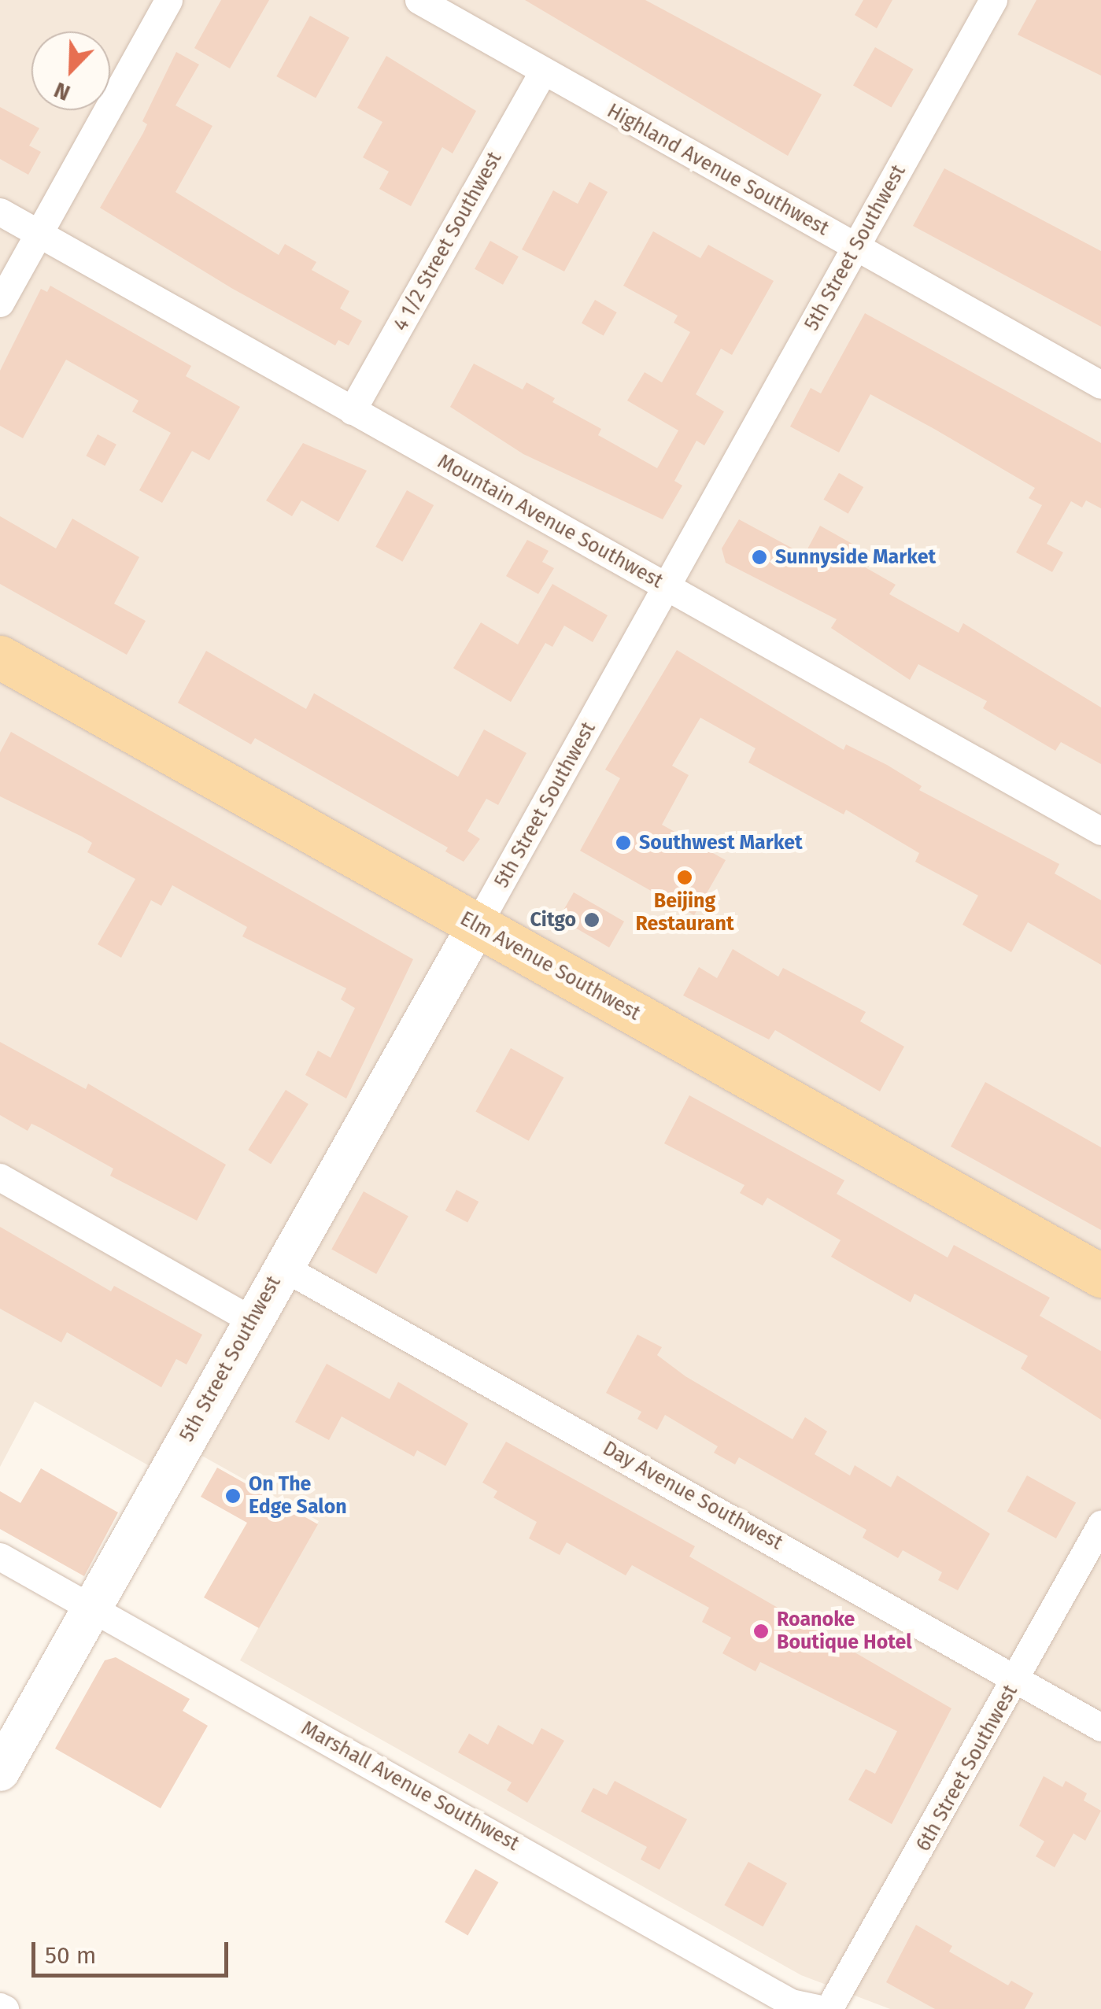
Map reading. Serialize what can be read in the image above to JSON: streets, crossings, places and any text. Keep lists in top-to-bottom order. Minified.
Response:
{"streets":{"main road":["Elm Avenue Southwest"],"street":["Highland Avenue Southwest","4 1/2 Street Southwest","5th Street Southwest","Mountain Avenue Southwest","Day Avenue Southwest","6th Street Southwest","Marshall Avenue Southwest"]},"crossings":[["Highland Avenue Southwest","4 1/2 Street Southwest"],["Highland Avenue Southwest","5th Street Southwest"],["4 1/2 Street Southwest","Mountain Avenue Southwest"],["5th Street Southwest","Mountain Avenue Southwest"],["5th Street Southwest","Elm Avenue Southwest"],["5th Street Southwest","Day Avenue Southwest"],["5th Street Southwest","Marshall Avenue Southwest"],["Day Avenue Southwest","6th Street Southwest"]],"places":["Sunnyside Market","Southwest Market","Beijing Restaurant","Citgo","On The Edge Salon","Roanoke Boutique Hotel"],"scale_bar":"50 m","north":"bottom left"}
